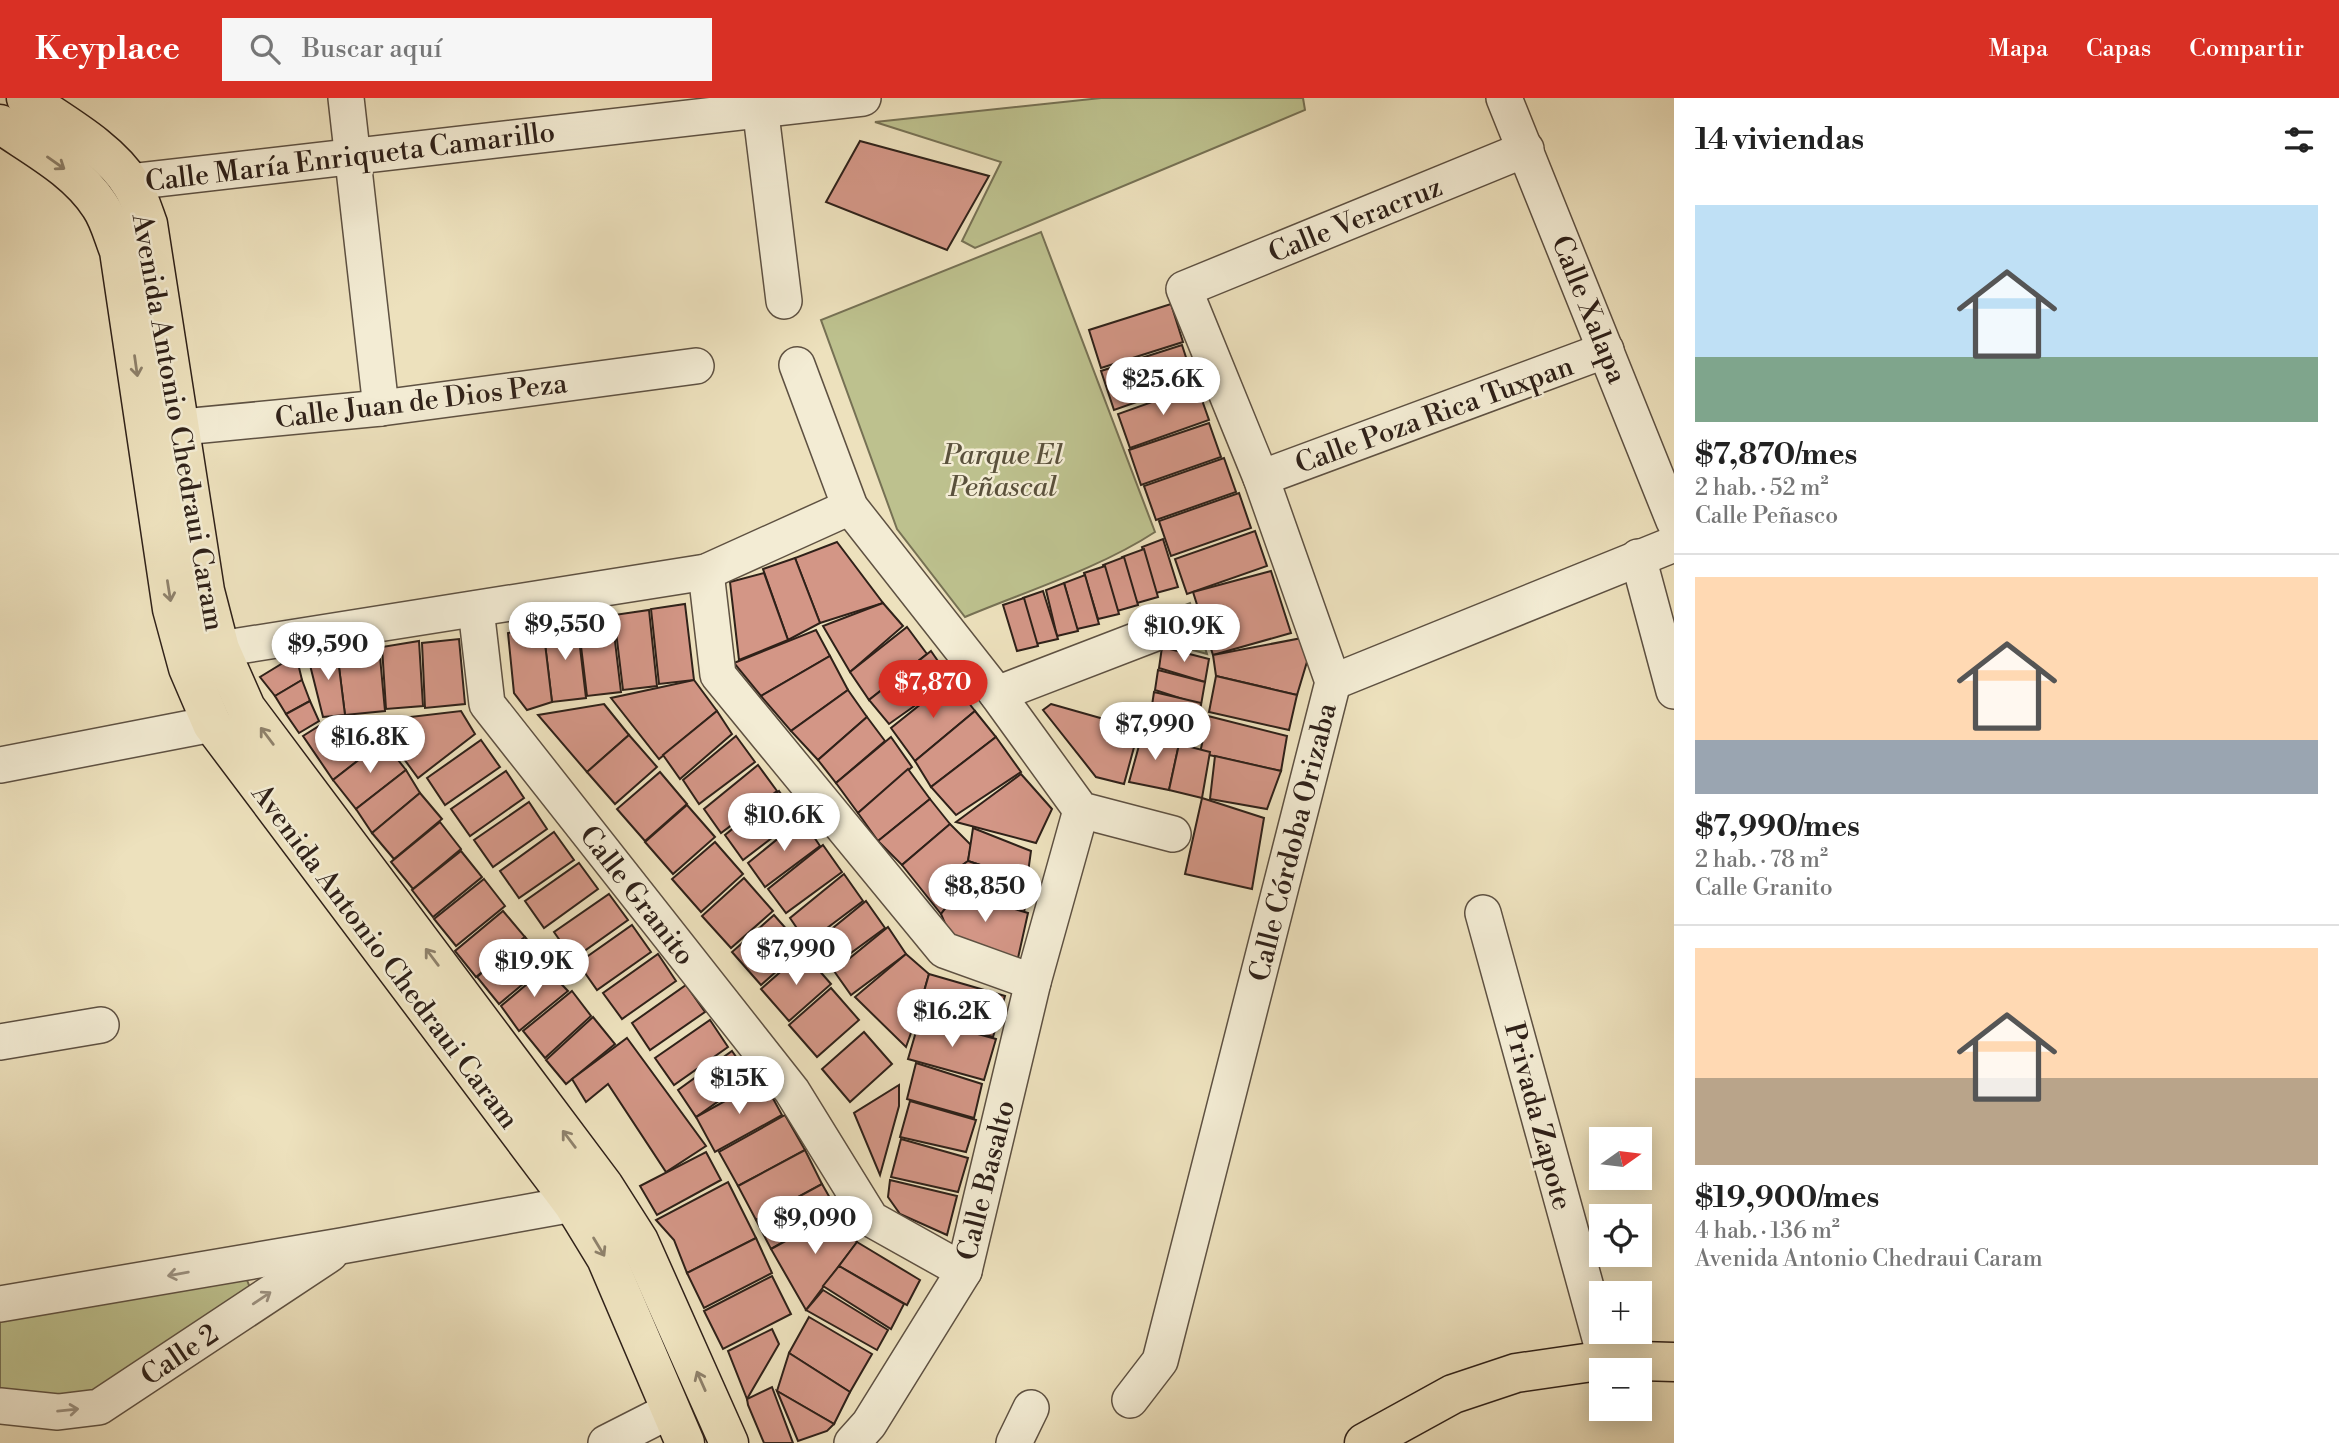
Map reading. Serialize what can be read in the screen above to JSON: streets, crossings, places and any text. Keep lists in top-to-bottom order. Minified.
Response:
{"streets":{"main road":["Avenida Antonio Chedraui Caram"],"street":["Calle María Enriqueta Camarillo","Calle Veracruz","Calle Xalapa","Calle Juan de Dios Peza","Calle Poza Rica Tuxpan","Calle Córdoba Orizaba","Calle Granito","Privada Zapote","Calle Basalto","Calle 2"]},"crossings":[["Calle María Enriqueta Camarillo","Avenida Antonio Chedraui Caram"],["Calle Veracruz","Calle Xalapa"],["Calle Veracruz","Calle Córdoba Orizaba"],["Calle Xalapa","Calle Poza Rica Tuxpan"],["Calle Juan de Dios Peza","Avenida Antonio Chedraui Caram"],["Calle Poza Rica Tuxpan","Calle Córdoba Orizaba"],["Avenida Antonio Chedraui Caram","Calle 2"],["Calle Granito","Calle Basalto"]],"parks":["Parque El Peñascal"],"north":"right","page":{"header":"Keyplace","search":"Buscar aquí","nav":["Mapa","Capas","Compartir"],"heading":"14 viviendas","list":[{"name":"$7,870/mes","note":"2 hab. · 52 m² · Calle Peñasco"},{"name":"$7,990/mes","note":"2 hab. · 78 m² · Calle Granito"},{"name":"$19,900/mes","note":"4 hab. · 136 m² · Avenida Antonio Chedraui Caram"}],"price":["$25.6K","$9,550","$10.9K","$9,590","$7,870","$7,990","$16.8K","$10.6K","$8,850","$7,990","$19.9K","$16.2K","$15K","$9,090"],"map_buttons":["+","−"]}}
